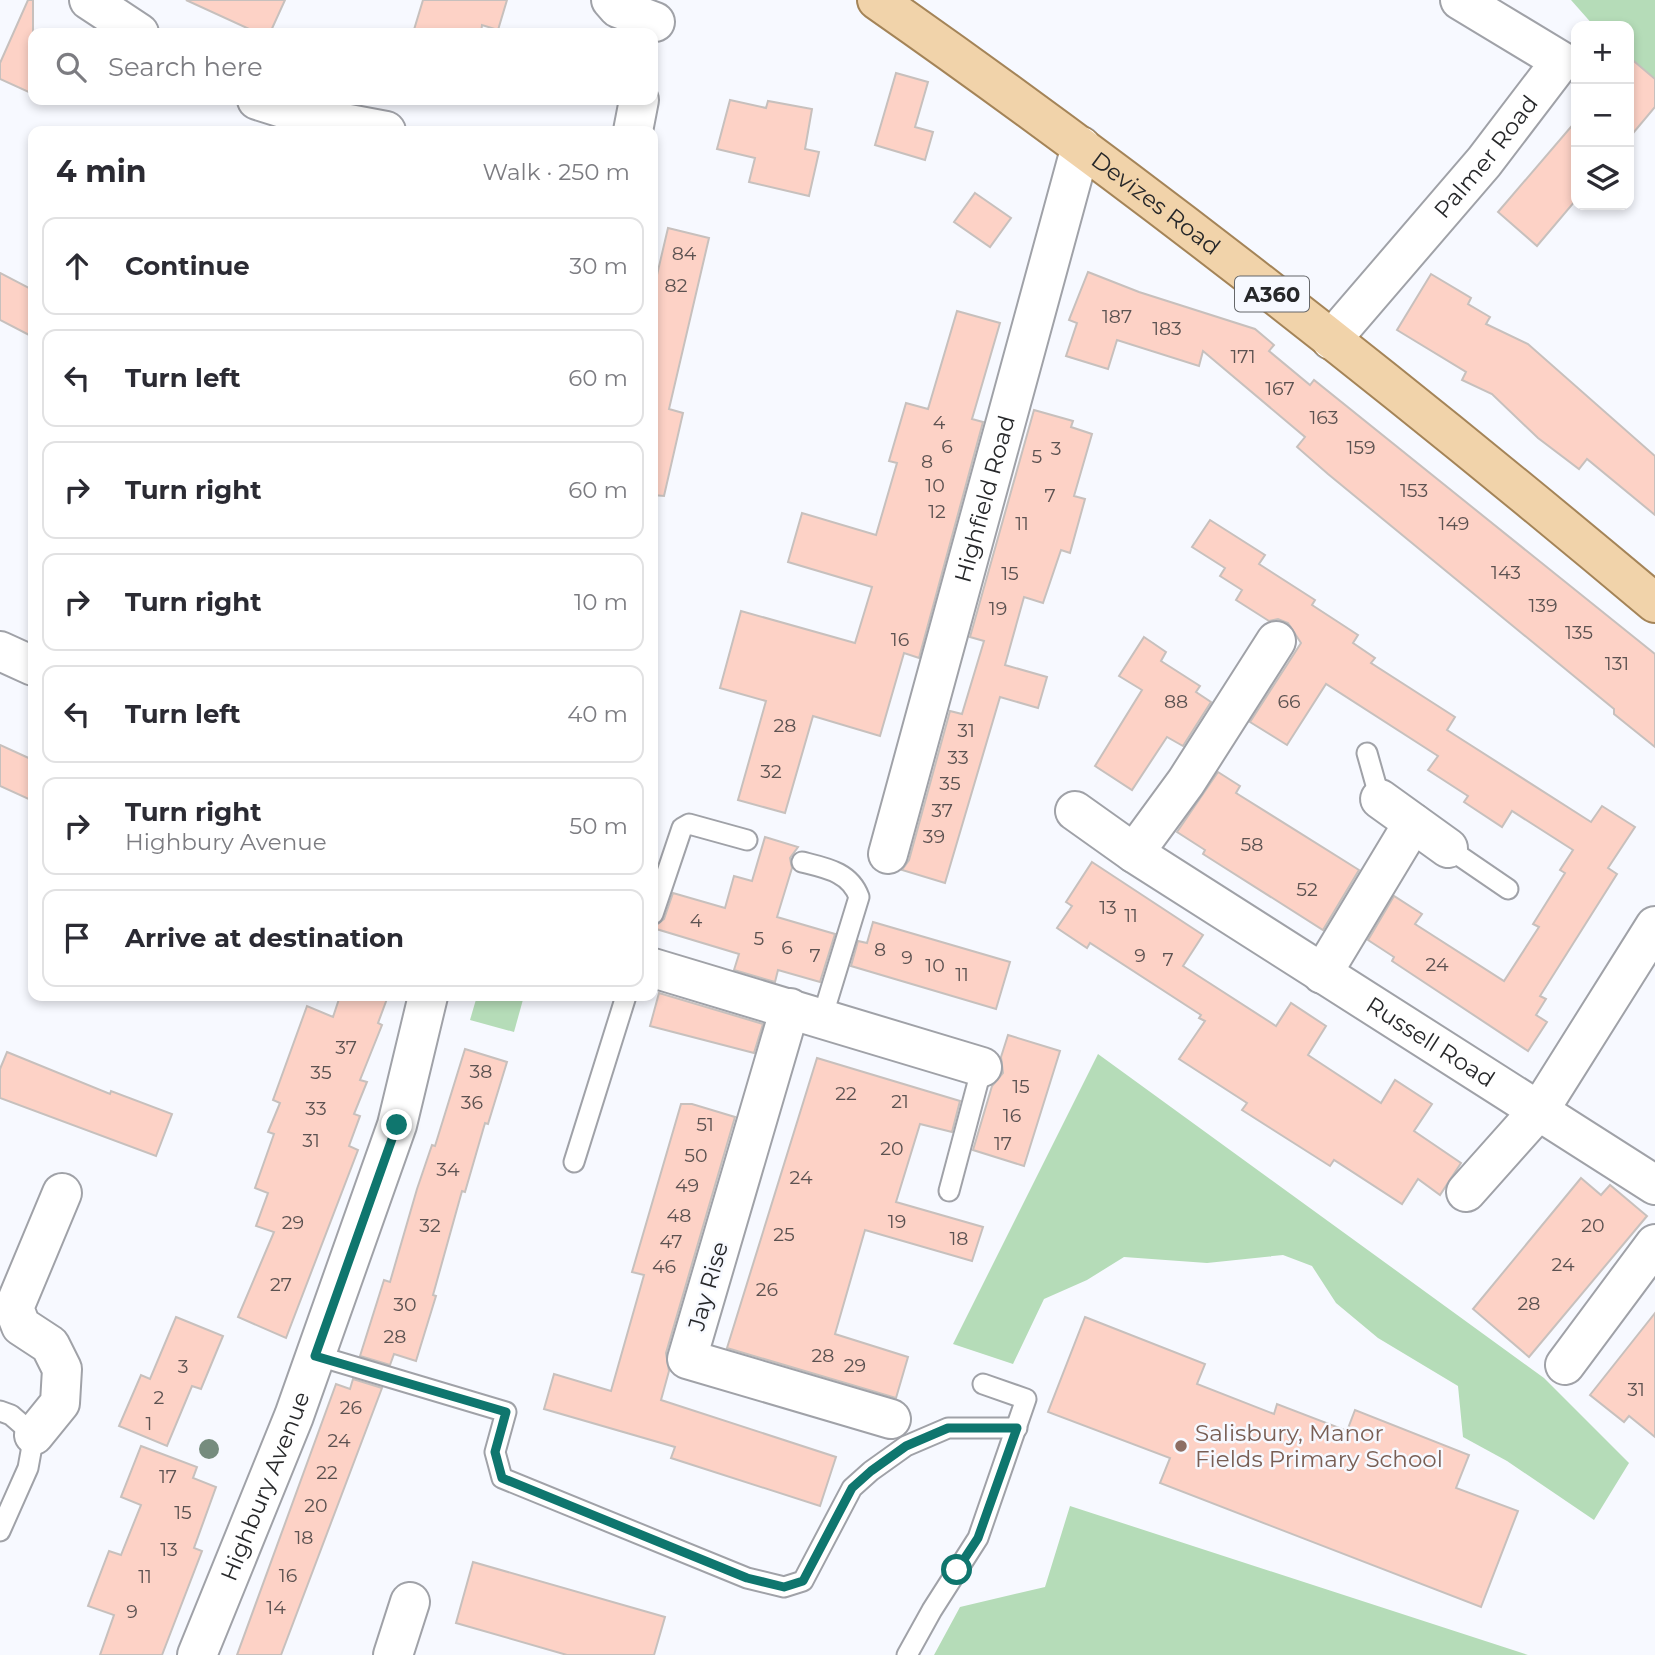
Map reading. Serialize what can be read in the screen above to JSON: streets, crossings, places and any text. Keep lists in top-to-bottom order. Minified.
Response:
{"streets":{"main road":["Devizes Road","A360"],"street":["Palmer Road","Highfield Road","Russell Road","Jay Rise","Highbury Avenue"]},"crossings":[["Palmer Road","Devizes Road"],["Devizes Road","Highfield Road"]],"places":["Salisbury, Manor Fields Primary School"],"house_numbers":["84","82","187","183","171","167","163","4","6","159","3","5","8","10","153","7","12","11","149","143","15","139","19","135","16","131","88","66","28","31","33","32","35","37","39","58","52","13","11","4","5","6","8","7","9","9","7","24","10","11","37","38","35","15","22","21","36","33","16","51","31","17","20","50","34","24","49","48","19","29","32","20","25","18","47","24","46","27","26","28","30","28","28","29","3","31","2","26","1","24","22","17","20","15","18","13","16","11","14","9"],"page":{"map_buttons":["+","−"],"search":"Search here","heading":["4 min","Walk · 250 m"],"list":[["Continue","30 m"],["Turn left","60 m"],["Turn right","60 m"],["Turn right","10 m"],["Turn left","40 m"],["Turn right","Highbury Avenue","50 m"],"Arrive at destination"]}}
